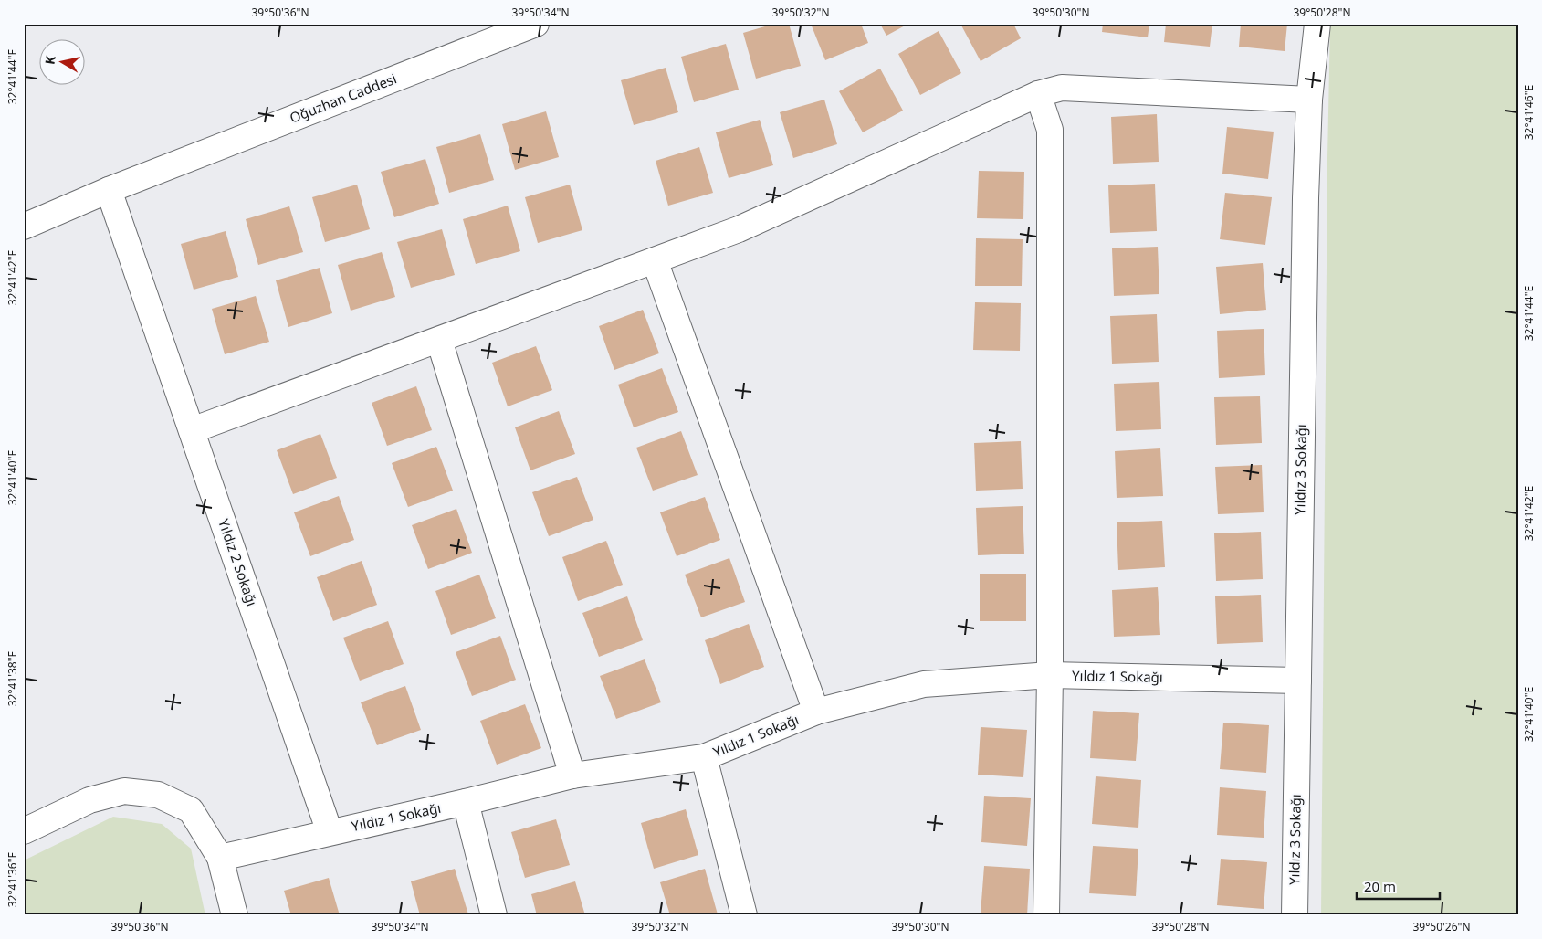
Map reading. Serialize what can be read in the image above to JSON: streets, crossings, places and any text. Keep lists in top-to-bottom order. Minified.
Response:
{"streets":{"street":["Oğuzhan Caddesi","Yıldız 3 Sokağı","Yıldız 2 Sokağı","Yıldız 1 Sokağı"]},"crossings":[["Oğuzhan Caddesi","Yıldız 2 Sokağı"],["Yıldız 3 Sokağı","Yıldız 1 Sokağı"],["Yıldız 2 Sokağı","Yıldız 1 Sokağı"]],"scale_bar":"20 m","north":"left","coordinates":["39°50'36\"N","39°50'34\"N","39°50'32\"N","39°50'30\"N","39°50'28\"N","32°41'44\"E","32°41'46\"E","32°41'42\"E","32°41'40\"E","32°41'38\"E","32°41'36\"E","39°50'26\"N"]}
